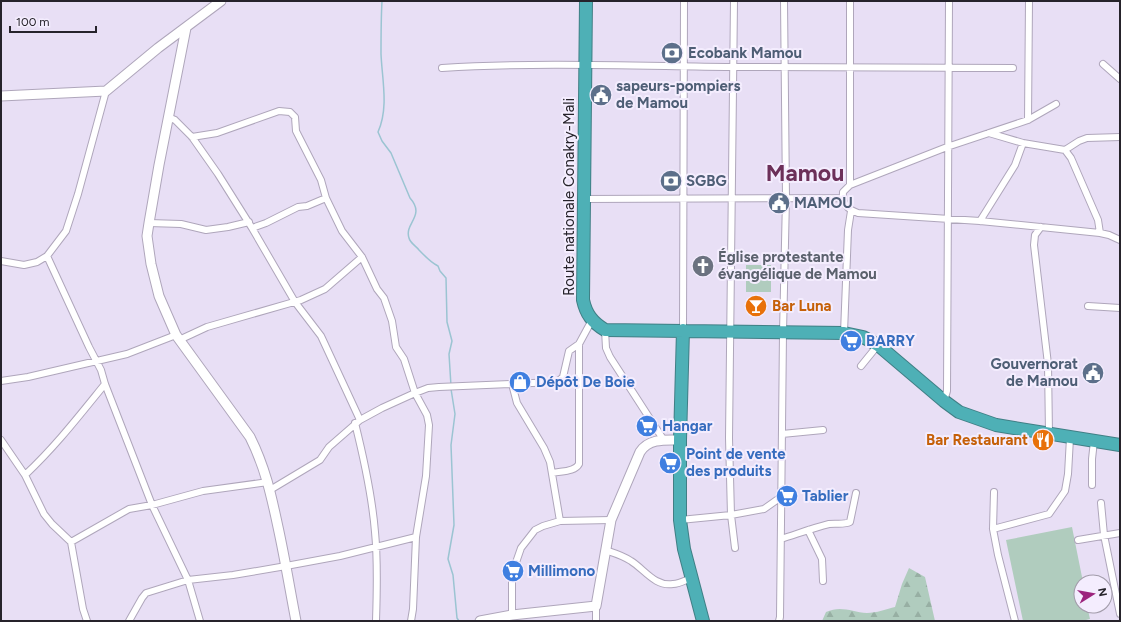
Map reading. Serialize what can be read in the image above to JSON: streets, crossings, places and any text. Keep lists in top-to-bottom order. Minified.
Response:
{"streets":{"highway":["Route nationale Conakry-Mali"]},"districts":["Mamou"],"places":{"bank":["Ecobank Mamou","SGBG"],"public building":["sapeurs-pompiers de Mamou","MAMOU","Gouvernorat de Mamou"],"church":["Église protestante évangélique de Mamou"],"bar":["Bar Luna"],"supermarket":["BARRY","Hangar","Point de vente des produits","Tablier","Millimono"],"shop":["Dépôt De Boie"],"restaurant":["Bar Restaurant"]},"scale_bar":"100 m","north":"right"}
